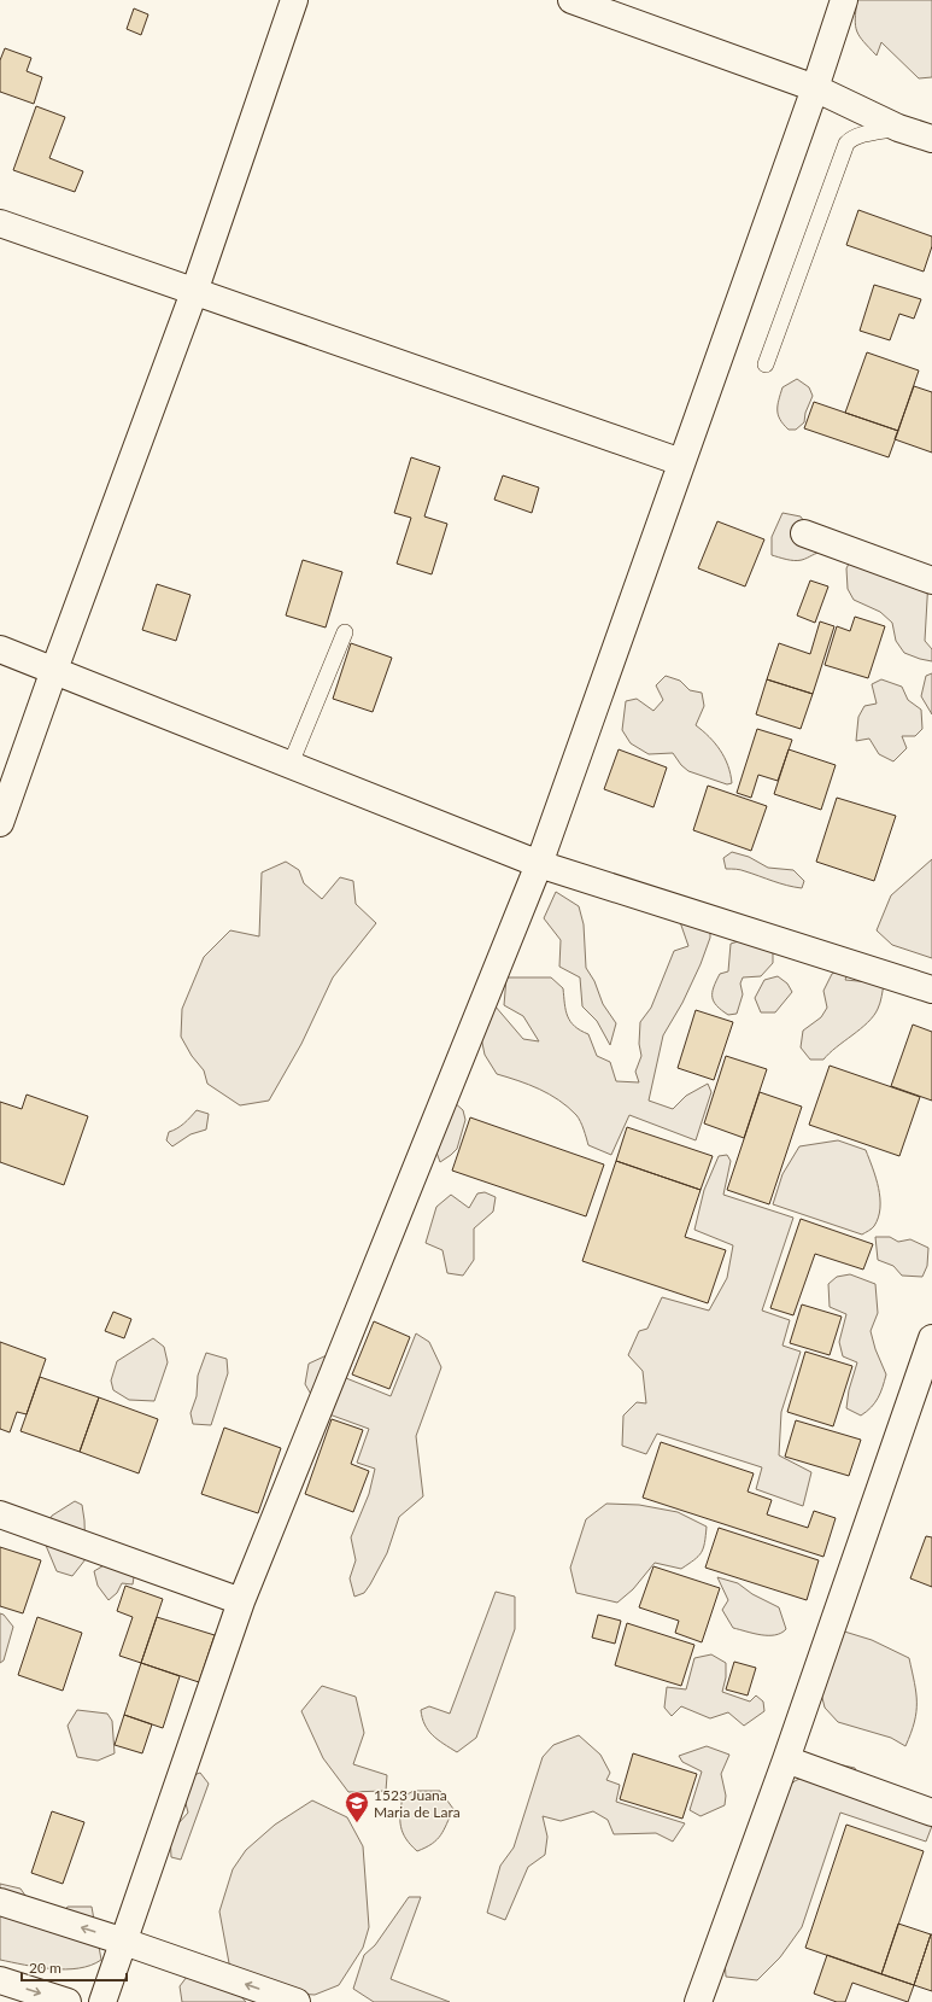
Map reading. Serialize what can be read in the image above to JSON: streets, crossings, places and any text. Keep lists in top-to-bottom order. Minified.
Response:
{"places":{"school or university":["1523 Juana Maria de Lara"]},"scale_bar":"20 m"}
